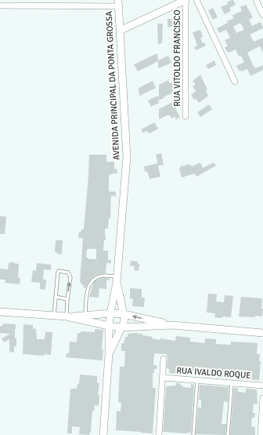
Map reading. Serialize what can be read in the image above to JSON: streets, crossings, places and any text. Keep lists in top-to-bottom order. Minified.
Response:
{"streets":{"main road":["AVENIDA PRINCIPAL DA PONTA GROSSA"],"street":["RUA VITOLDO FRANCISCO","RUA IVALDO ROQUE"]}}
